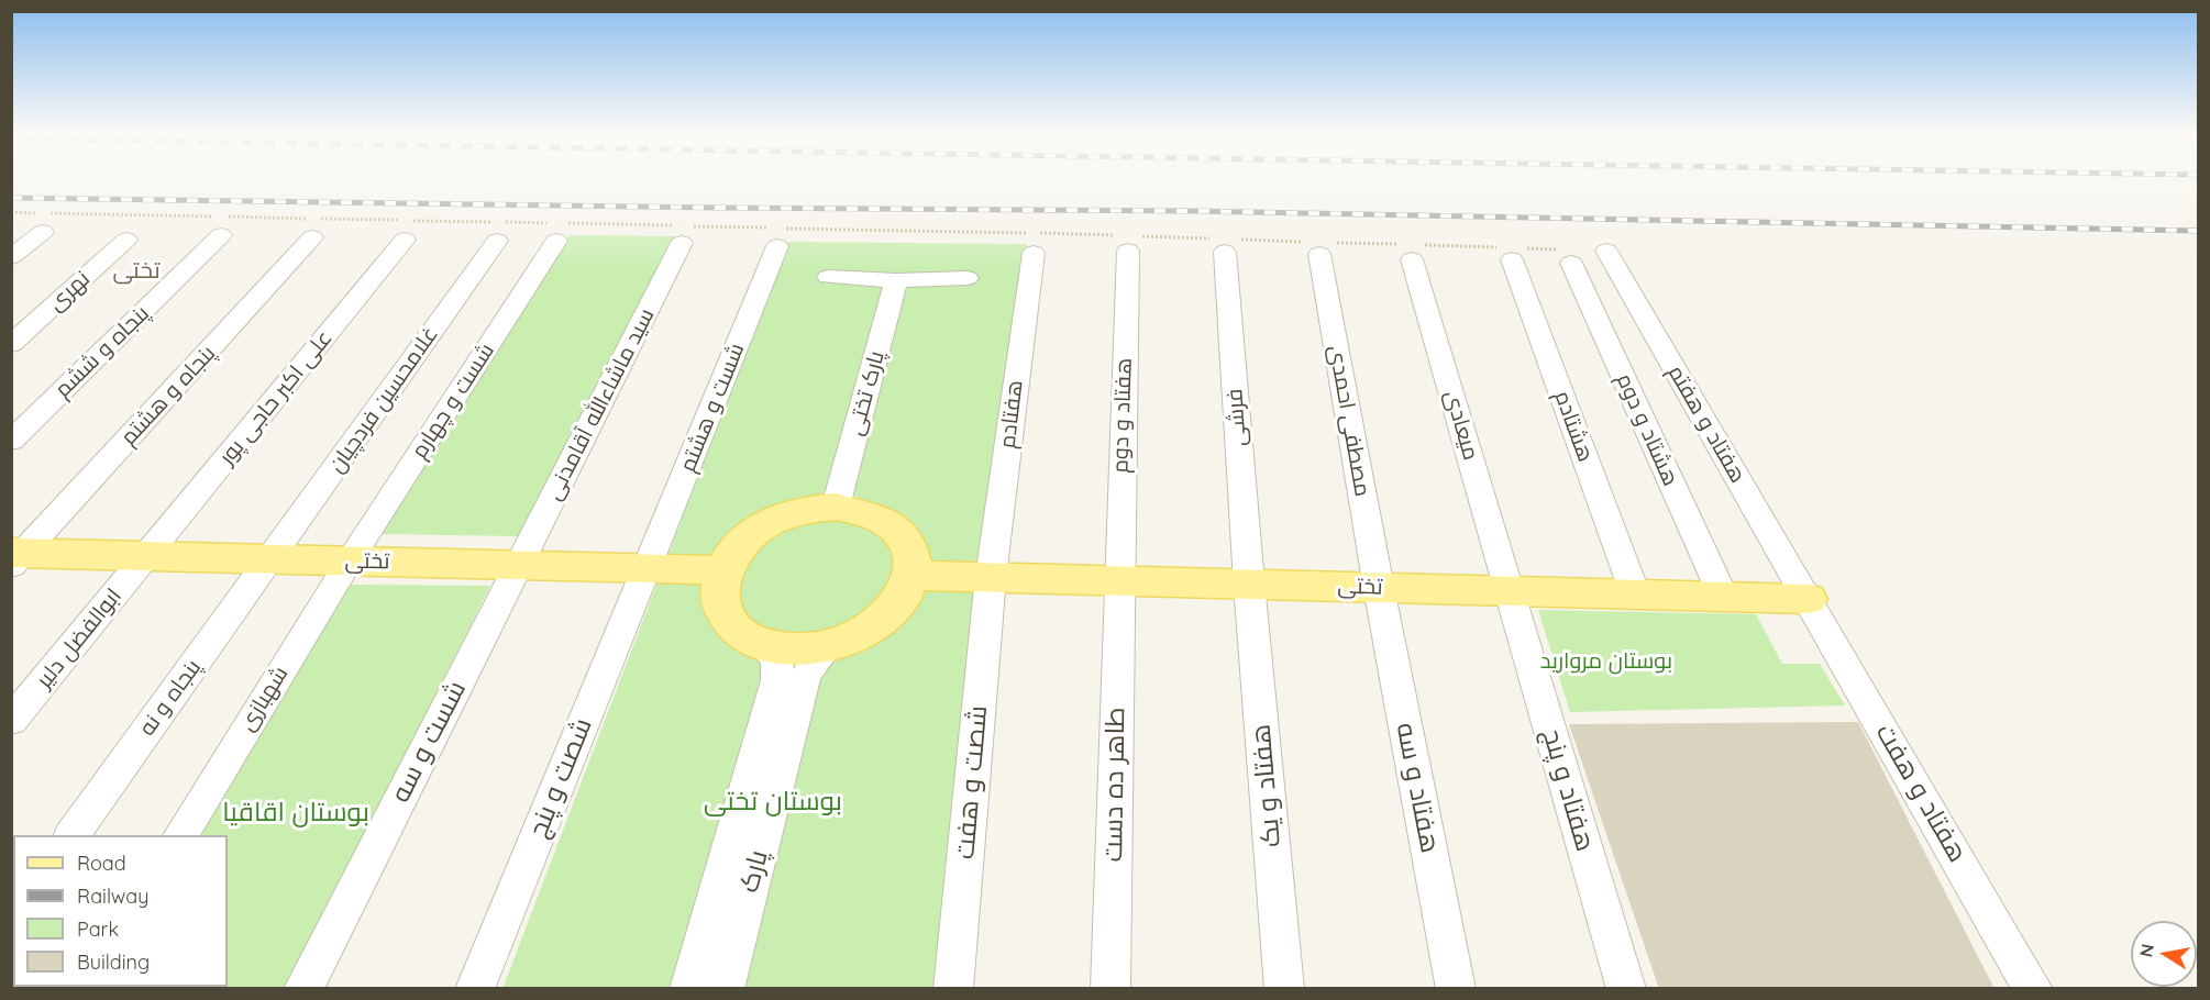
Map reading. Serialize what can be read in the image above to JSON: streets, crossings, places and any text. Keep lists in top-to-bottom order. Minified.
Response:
{"streets":{"main road":["تختی"],"street":["نهری","پنجاه و ششم","پارک تختی","پنجاه و هشتم","علی اکبر حاجی پور","غلامحسین فردچیان","شست و چهارم","سید ماشاءالله آقامدنی","شست و هشتم","هفتادم","هفتاد و دوم","فرشی","مصطفی احمدی","هفتاد و هفتم","میعادی","هشتادم","هشتاد و دوم","ابوالفضل دلیر","پنجاه و نه","شهبازی","شست و سه","شصت و پنج","شصت و هفت","طاهر ده دست","هفتاد و یک","هفتاد و سه","هفتاد و پنج","هفتاد و هفت","پارک"]},"crossings":[["پارک تختی","تختی"],["پارک تختی","پارک"],["پنجاه و هشتم","تختی"],["علی اکبر حاجی پور","تختی"],["علی اکبر حاجی پور","ابوالفضل دلیر"],["غلامحسین فردچیان","تختی"],["غلامحسین فردچیان","پنجاه و نه"],["شست و چهارم","تختی"],["شست و چهارم","شهبازی"],["سید ماشاءالله آقامدنی","تختی"],["سید ماشاءالله آقامدنی","شست و سه"],["شست و هشتم","تختی"],["شست و هشتم","شصت و پنج"],["هفتادم","تختی"],["هفتادم","شصت و هفت"],["هفتاد و دوم","تختی"],["هفتاد و دوم","طاهر ده دست"],["فرشی","تختی"],["فرشی","هفتاد و یک"],["مصطفی احمدی","تختی"],["مصطفی احمدی","هفتاد و سه"],["هفتاد و هفتم","تختی"],["هفتاد و هفتم","هفتاد و هفت"],["میعادی","تختی"],["میعادی","هفتاد و پنج"],["هشتادم","تختی"],["هشتاد و دوم","تختی"],["تختی","ابوالفضل دلیر"],["تختی","پنجاه و نه"],["تختی","شهبازی"],["تختی","شست و سه"],["تختی","شصت و پنج"],["تختی","شصت و هفت"],["تختی","طاهر ده دست"],["تختی","هفتاد و یک"],["تختی","هفتاد و سه"],["تختی","هفتاد و پنج"],["تختی","هفتاد و هفت"],["تختی","پارک"]],"districts":["تختی"],"parks":["بوستان مروارید","بوستان تختی","بوستان اقاقیا"],"legend":["Road","Railway","Park","Building"],"north":"left"}
